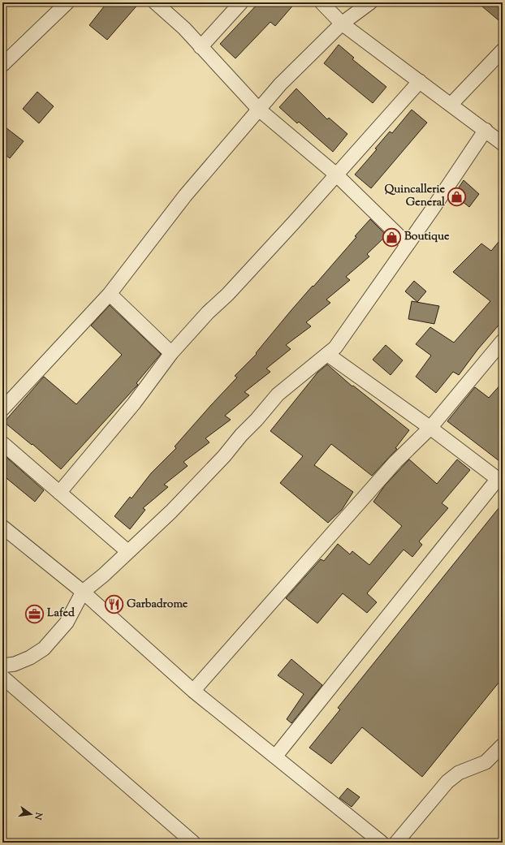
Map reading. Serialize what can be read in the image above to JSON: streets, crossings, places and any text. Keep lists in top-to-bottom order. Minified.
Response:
{"places":{"shop":["Quincallerie General","Boutique"],"restaurant":["Garbadrome"],"office":["Lafed"]},"north":"right"}
